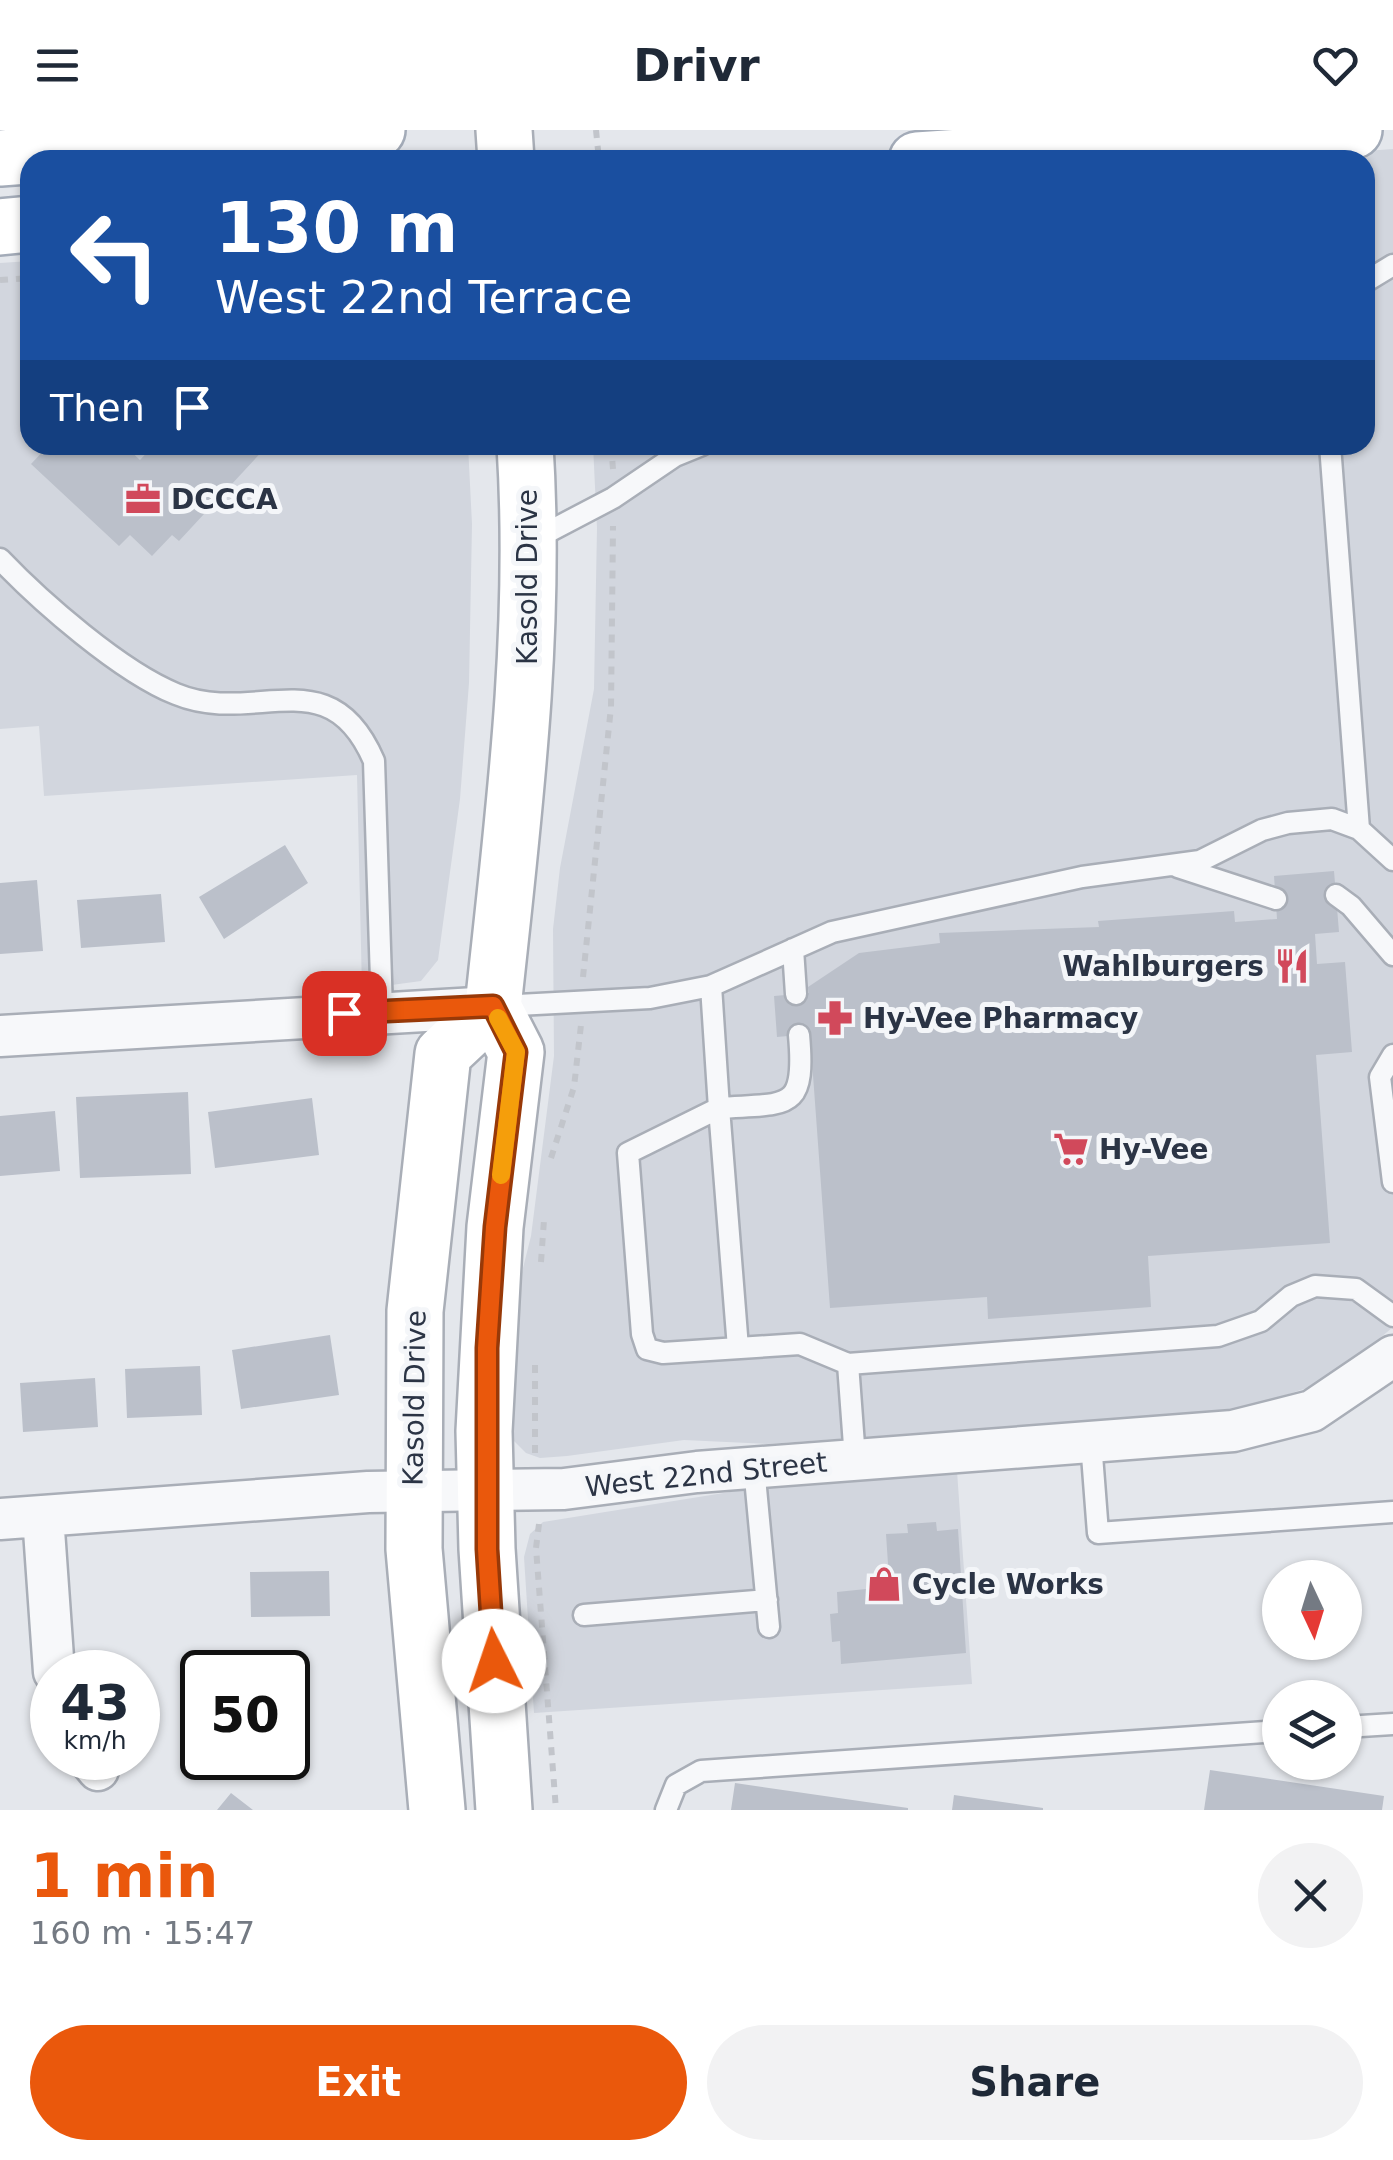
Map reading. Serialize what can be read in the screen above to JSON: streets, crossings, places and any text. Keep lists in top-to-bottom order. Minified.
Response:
{"streets":{"main road":["Kasold Drive"],"street":["West 22nd Street"]},"crossings":[["Kasold Drive","West 22nd Street"]],"places":{"office":["DCCCA"],"restaurant":["Wahlburgers"],"pharmacy":["Hy-Vee Pharmacy"],"supermarket":["Hy-Vee"],"shop":["Cycle Works"]},"north":"bottom","page":{"header":"Drivr","turn":["130 m","West 22nd Terrace"],"then":"Then","speed":"43 km/h","limit":"50","heading":["1 min","160 m · 15:47"],"buttons":["Exit","Share"]}}
